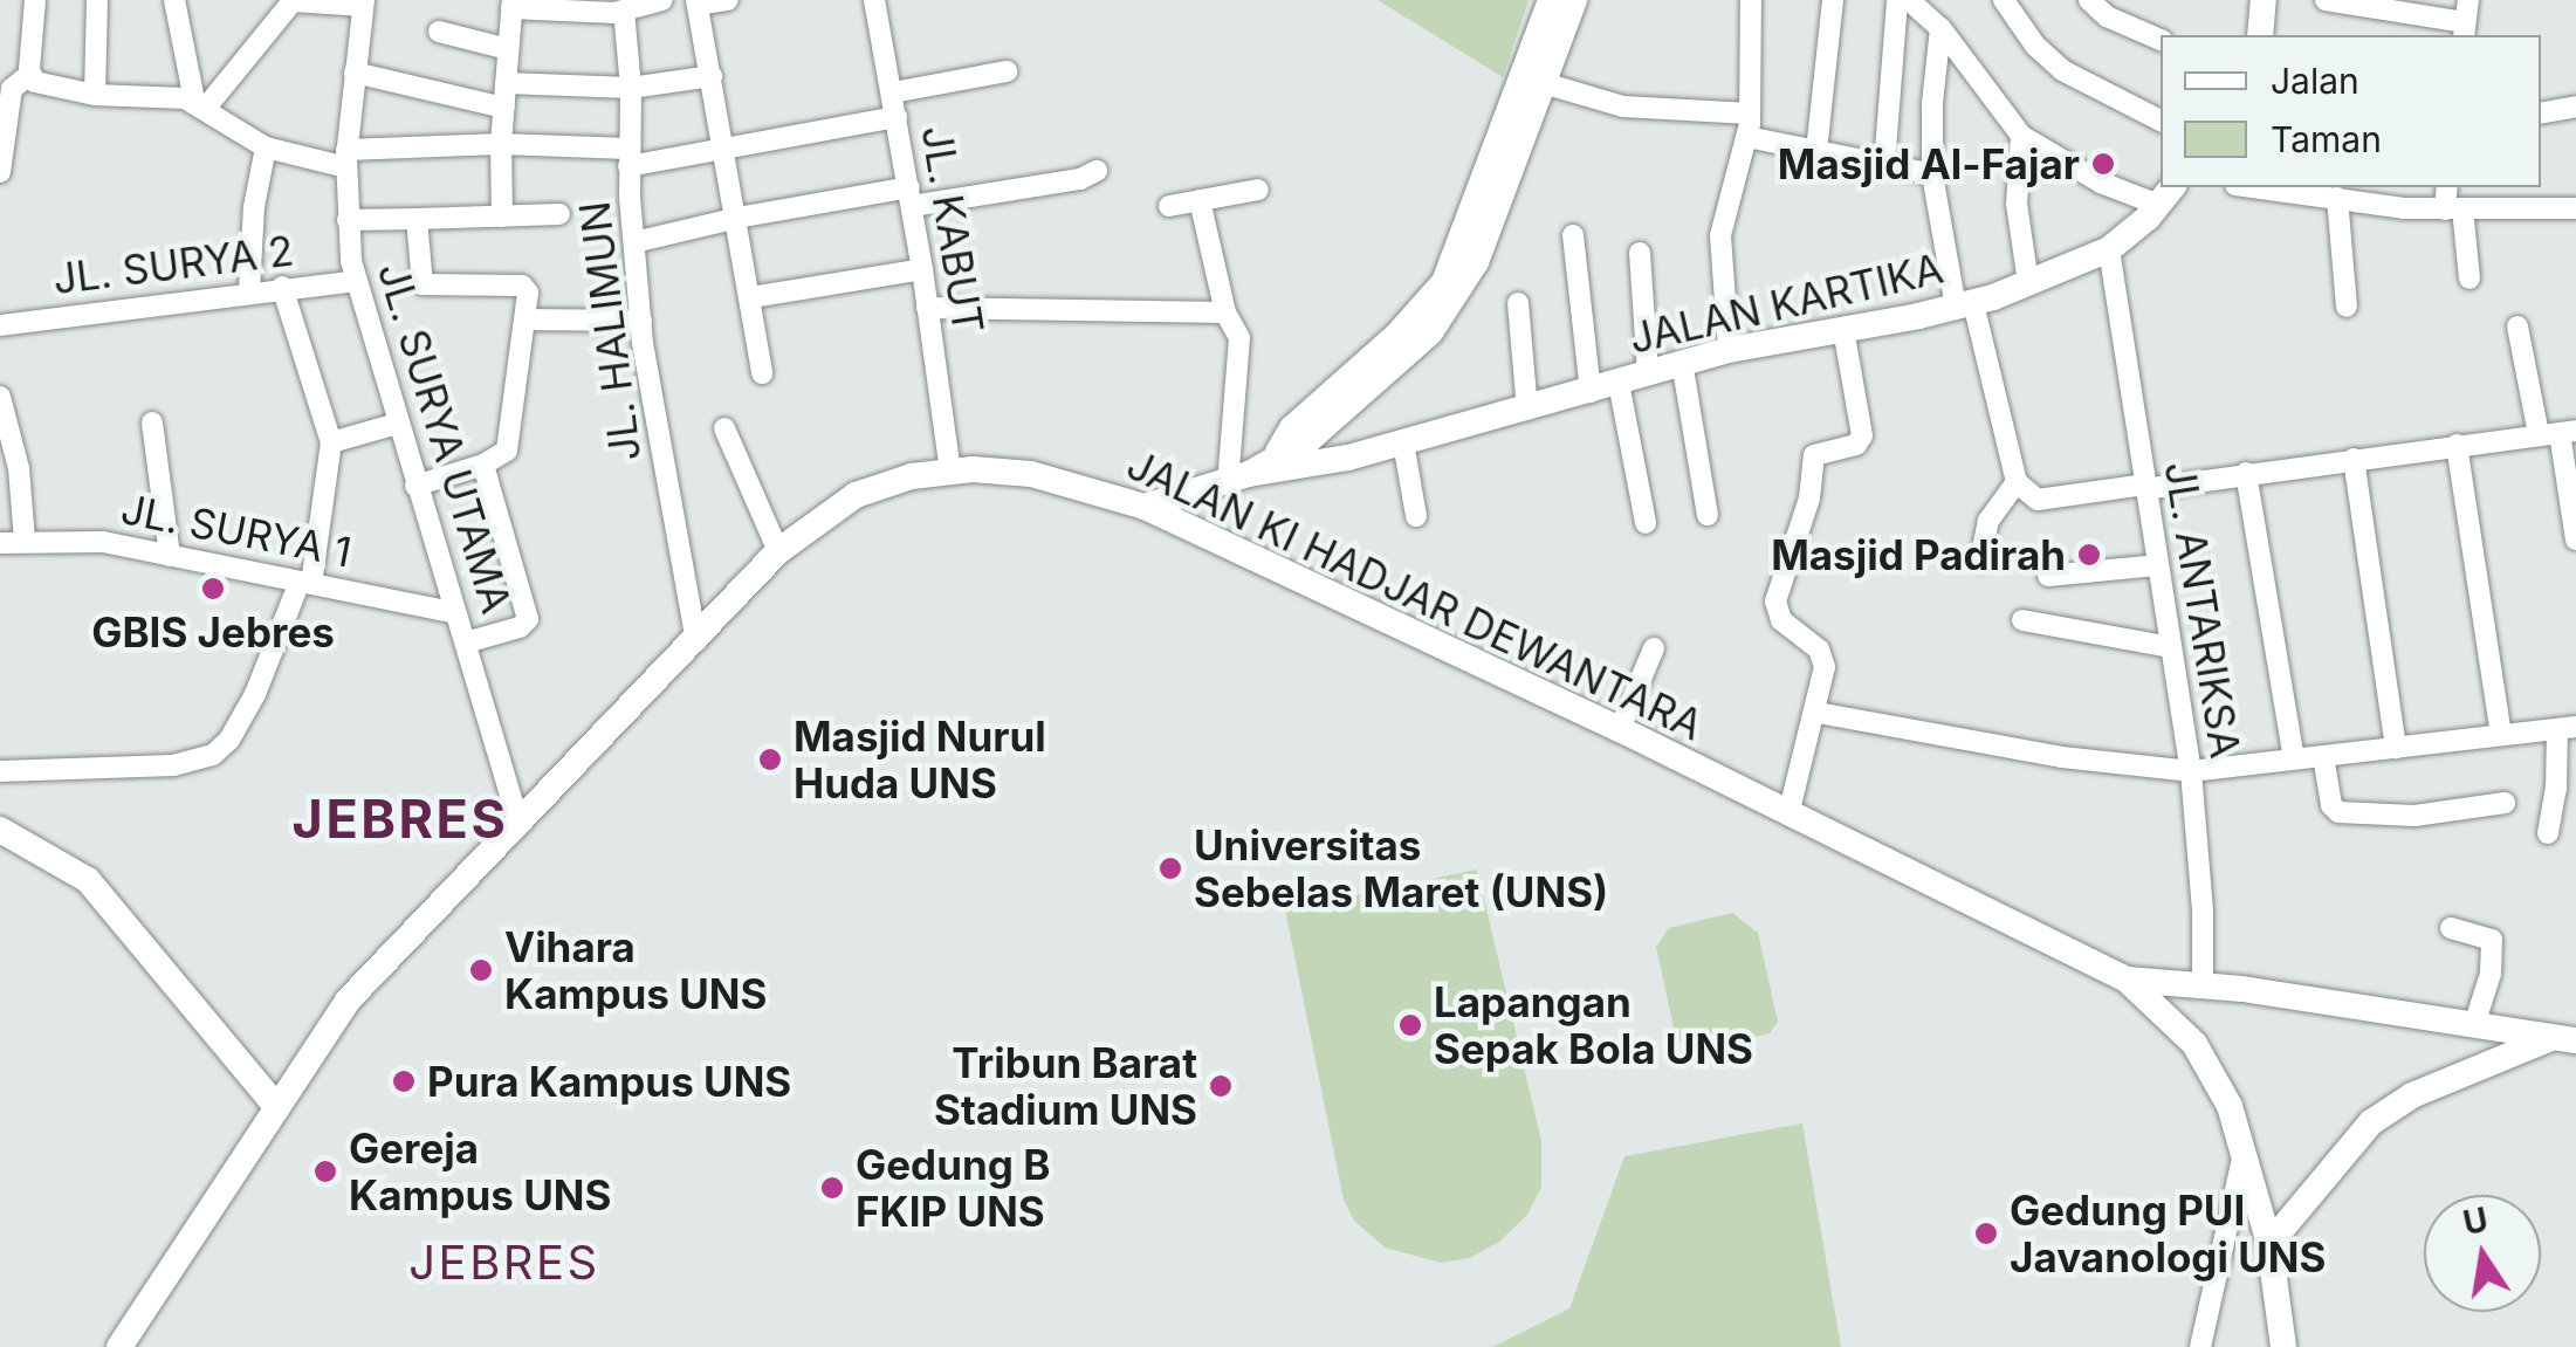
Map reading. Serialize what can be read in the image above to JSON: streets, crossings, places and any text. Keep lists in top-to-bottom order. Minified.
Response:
{"streets":{"street":["JL. KABUT","JL. SURYA 2","JALAN KARTIKA","JL. HALIMUN","JL. SURYA UTAMA","JL. SURYA 1","JALAN KI HADJAR DEWANTARA","JL. ANTARIKSA"]},"crossings":[["JL. KABUT","JALAN KI HADJAR DEWANTARA"],["JL. SURYA 2","JL. SURYA UTAMA"],["JALAN KARTIKA","JL. ANTARIKSA"],["JL. HALIMUN","JALAN KI HADJAR DEWANTARA"],["JL. SURYA UTAMA","JL. SURYA 1"],["JL. SURYA UTAMA","JALAN KI HADJAR DEWANTARA"]],"districts":["JEBRES","JEBRES"],"places":["Masjid Al-Fajar","Masjid Padirah","GBIS Jebres","Masjid Nurul Huda UNS","Universitas Sebelas Maret (UNS)","Vihara Kampus UNS","Lapangan Sepak Bola UNS","Pura Kampus UNS","Tribun Barat Stadium UNS","Gereja Kampus UNS","Gedung B FKIP UNS","Gedung PUI Javanologi UNS"],"legend":["Jalan","Taman"],"north":"top"}
